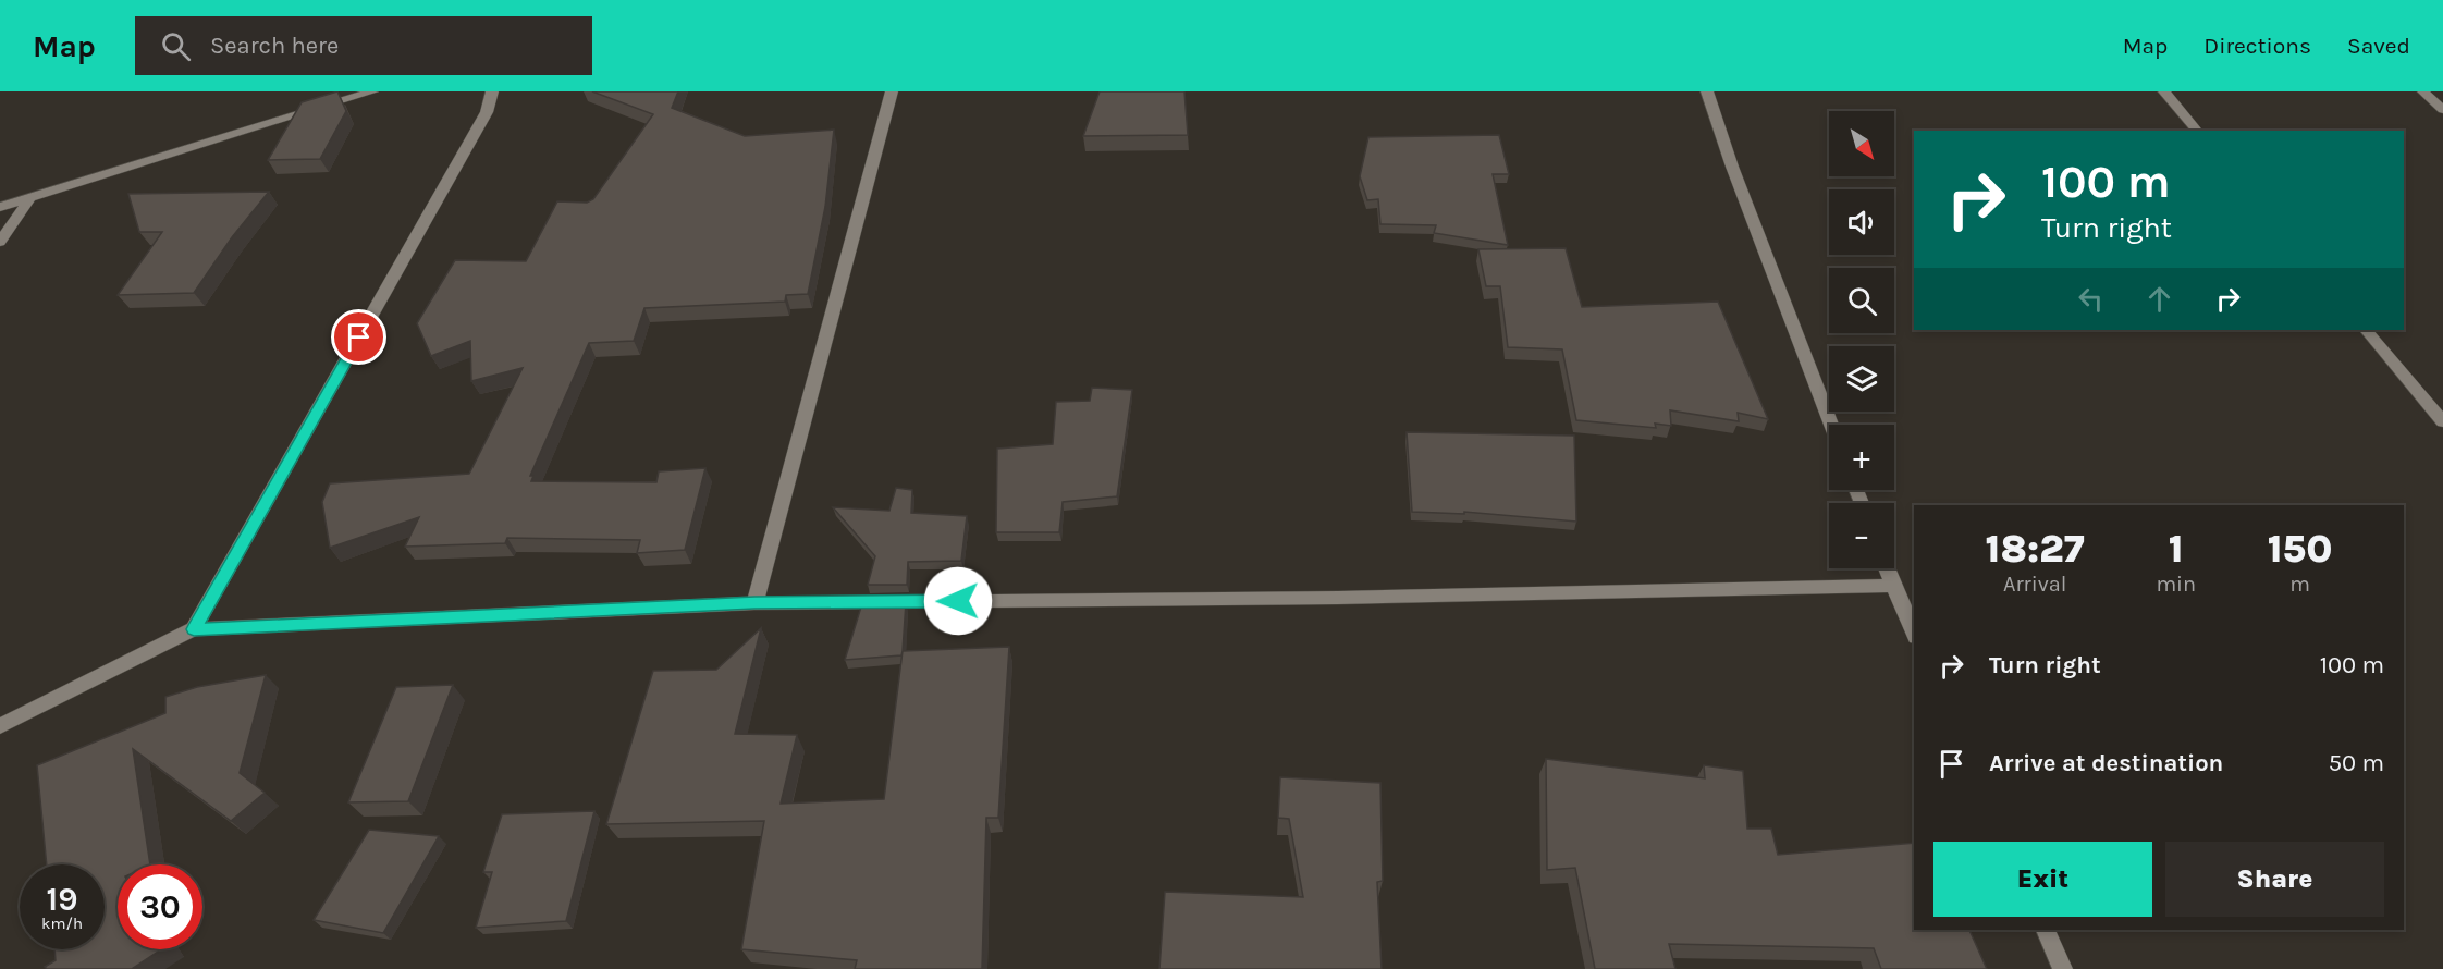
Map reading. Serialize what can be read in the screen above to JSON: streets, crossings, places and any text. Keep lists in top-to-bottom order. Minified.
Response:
{"north":"bottom right","page":{"header":"Map","search":"Search here","nav":["Map","Directions","Saved"],"map_buttons":["+","−"],"turn":["100 m","Turn right"],"eta":["18:27","Arrival","1","min","150","m"],"list":[{"name":"Turn right","value":"100 m"},{"name":"Arrive at destination","value":"50 m"}],"buttons":["Exit","Share"],"speed":"19 km/h","limit":"30"}}
